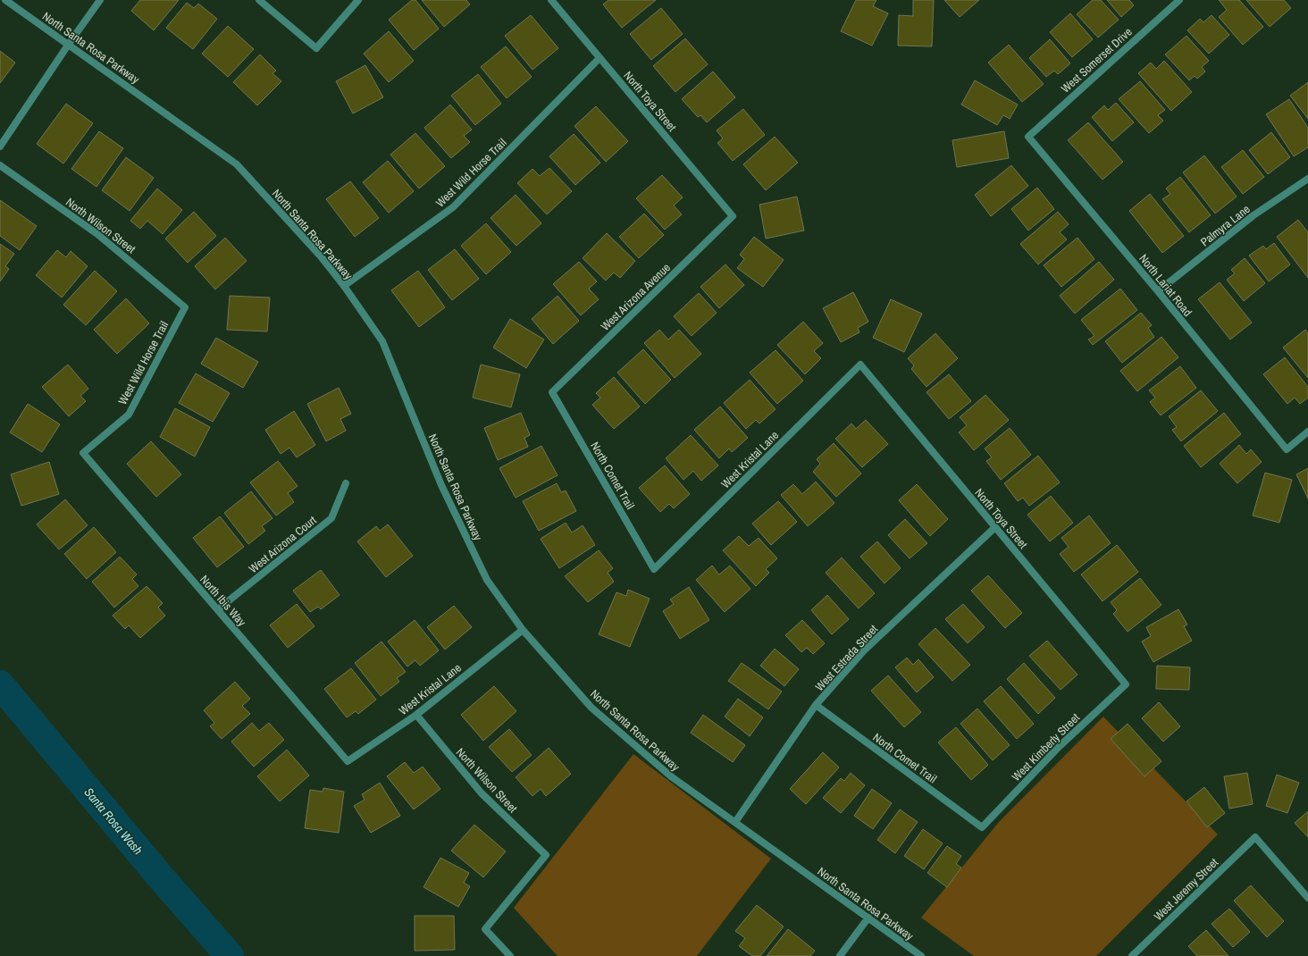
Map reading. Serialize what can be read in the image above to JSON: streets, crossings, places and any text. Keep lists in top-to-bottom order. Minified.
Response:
{"streets":{"street":["North Santa Rosa Parkway","West Somerset Drive","North Toya Street","West Wild Horse Trail","North Wilson Street","Palmyra Lane","North Lariat Road","West Arizona Avenue","West Kristal Lane","North Comet Trail","West Arizona Court","North Ibis Way","West Estrada Street","West Kimberly Street","West Jeremy Street"]},"crossings":[["North Santa Rosa Parkway","West Wild Horse Trail"],["North Santa Rosa Parkway","West Kristal Lane"],["North Santa Rosa Parkway","West Estrada Street"],["West Somerset Drive","North Lariat Road"],["North Toya Street","West Wild Horse Trail"],["North Toya Street","West Arizona Avenue"],["North Toya Street","West Kristal Lane"],["North Toya Street","West Estrada Street"],["North Toya Street","West Kimberly Street"],["West Wild Horse Trail","North Wilson Street"],["West Wild Horse Trail","North Ibis Way"],["North Wilson Street","West Kristal Lane"],["Palmyra Lane","North Lariat Road"],["West Arizona Avenue","North Comet Trail"],["West Kristal Lane","North Comet Trail"],["West Kristal Lane","North Ibis Way"],["North Comet Trail","West Estrada Street"],["North Comet Trail","West Kimberly Street"],["West Arizona Court","North Ibis Way"]],"water":["Santa Rosa Wash"]}
